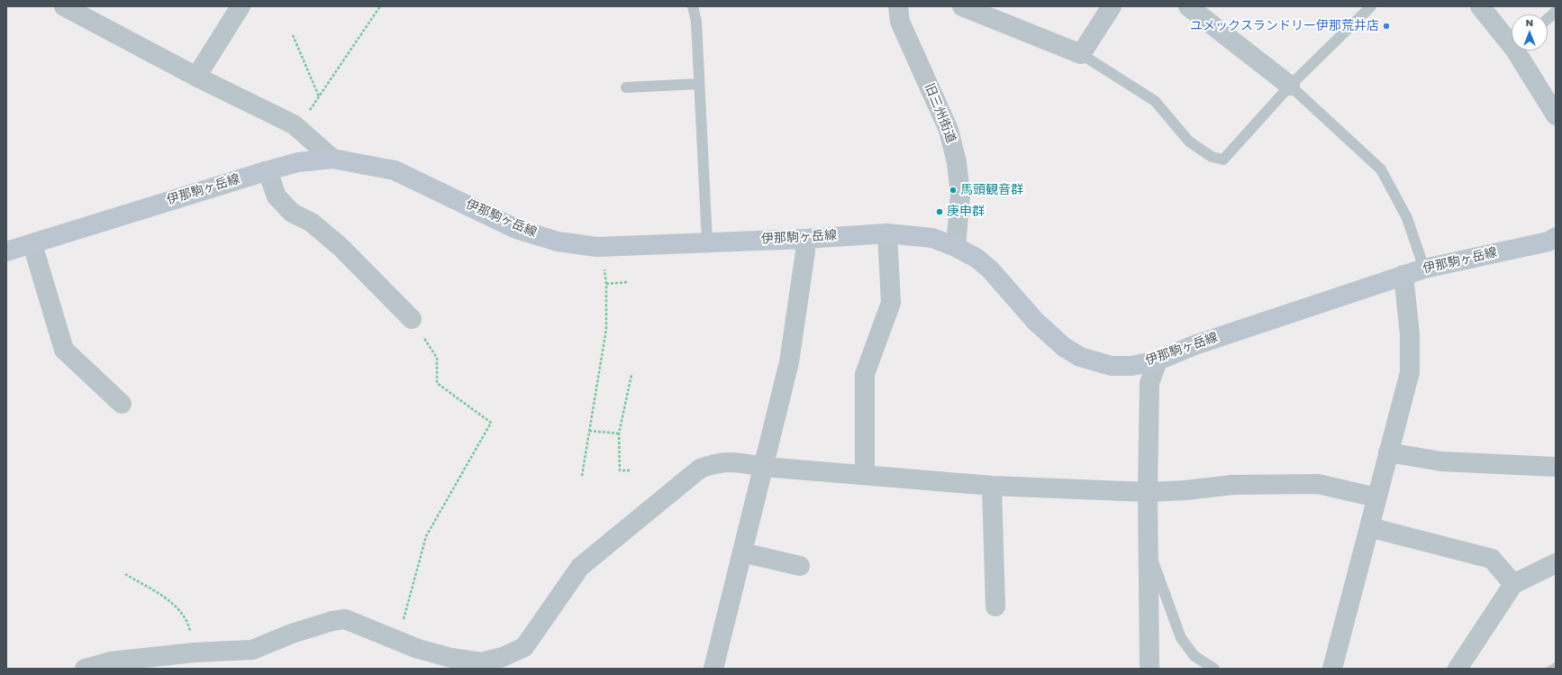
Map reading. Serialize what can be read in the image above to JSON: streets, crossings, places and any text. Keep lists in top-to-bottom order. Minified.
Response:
{"streets":{"main road":["伊那駒ヶ岳線"],"street":["旧三州街道"]},"crossings":[["旧三州街道","伊那駒ヶ岳線"]],"places":["ユメックスランドリー伊那荒井店","馬頭観音群","庚申群"],"north":"top"}
